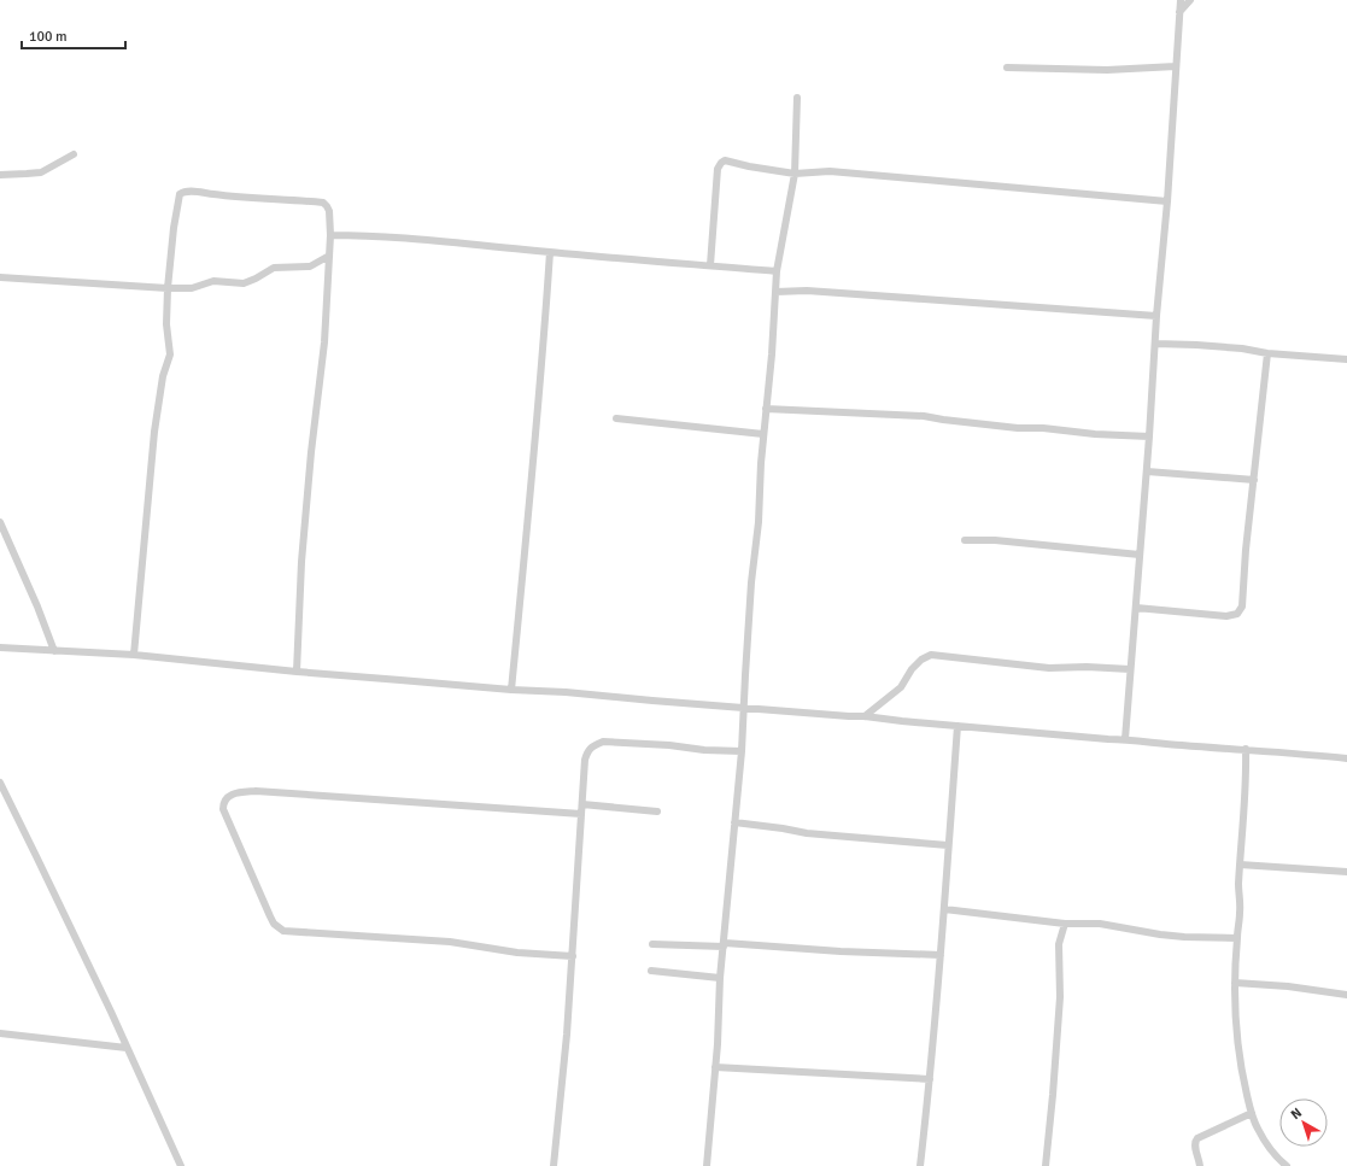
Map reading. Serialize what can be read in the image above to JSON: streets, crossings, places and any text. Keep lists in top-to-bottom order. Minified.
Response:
{"scale_bar":"100 m","north":"top left"}
